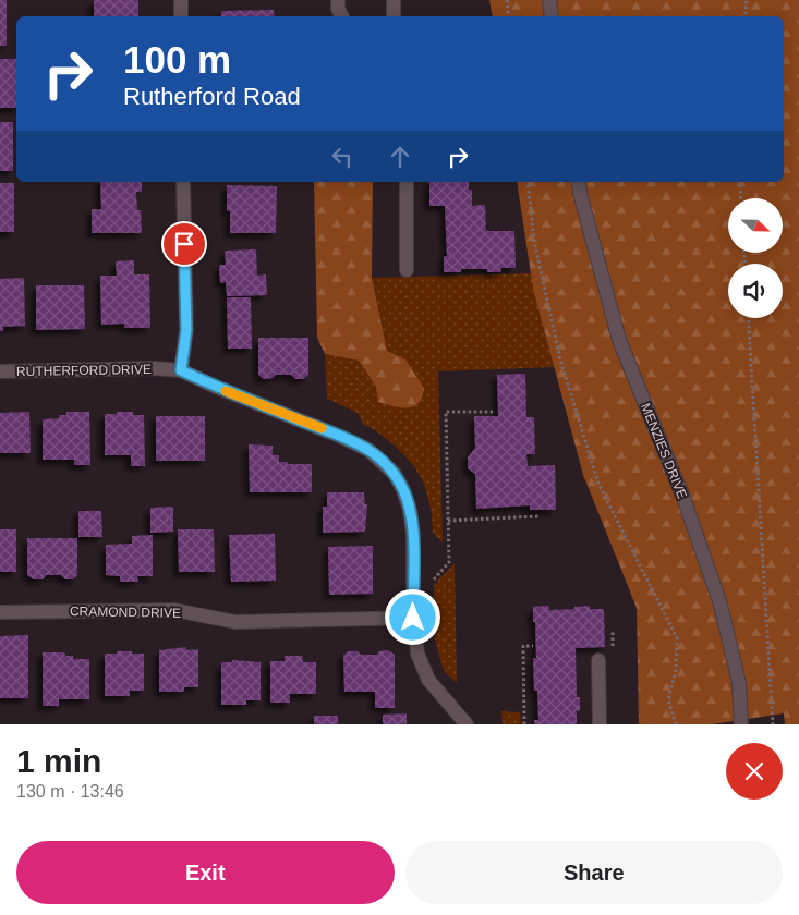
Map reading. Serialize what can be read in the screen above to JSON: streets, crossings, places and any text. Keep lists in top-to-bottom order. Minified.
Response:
{"streets":{"street":["RUTHERFORD DRIVE","MENZIES DRIVE","CRAMOND DRIVE"]},"crossings":[["RUTHERFORD DRIVE","CRAMOND DRIVE"]],"north":"right","page":{"turn":["100 m","Rutherford Road"],"heading":["1 min","130 m · 13:46"],"buttons":["Exit","Share"]}}
